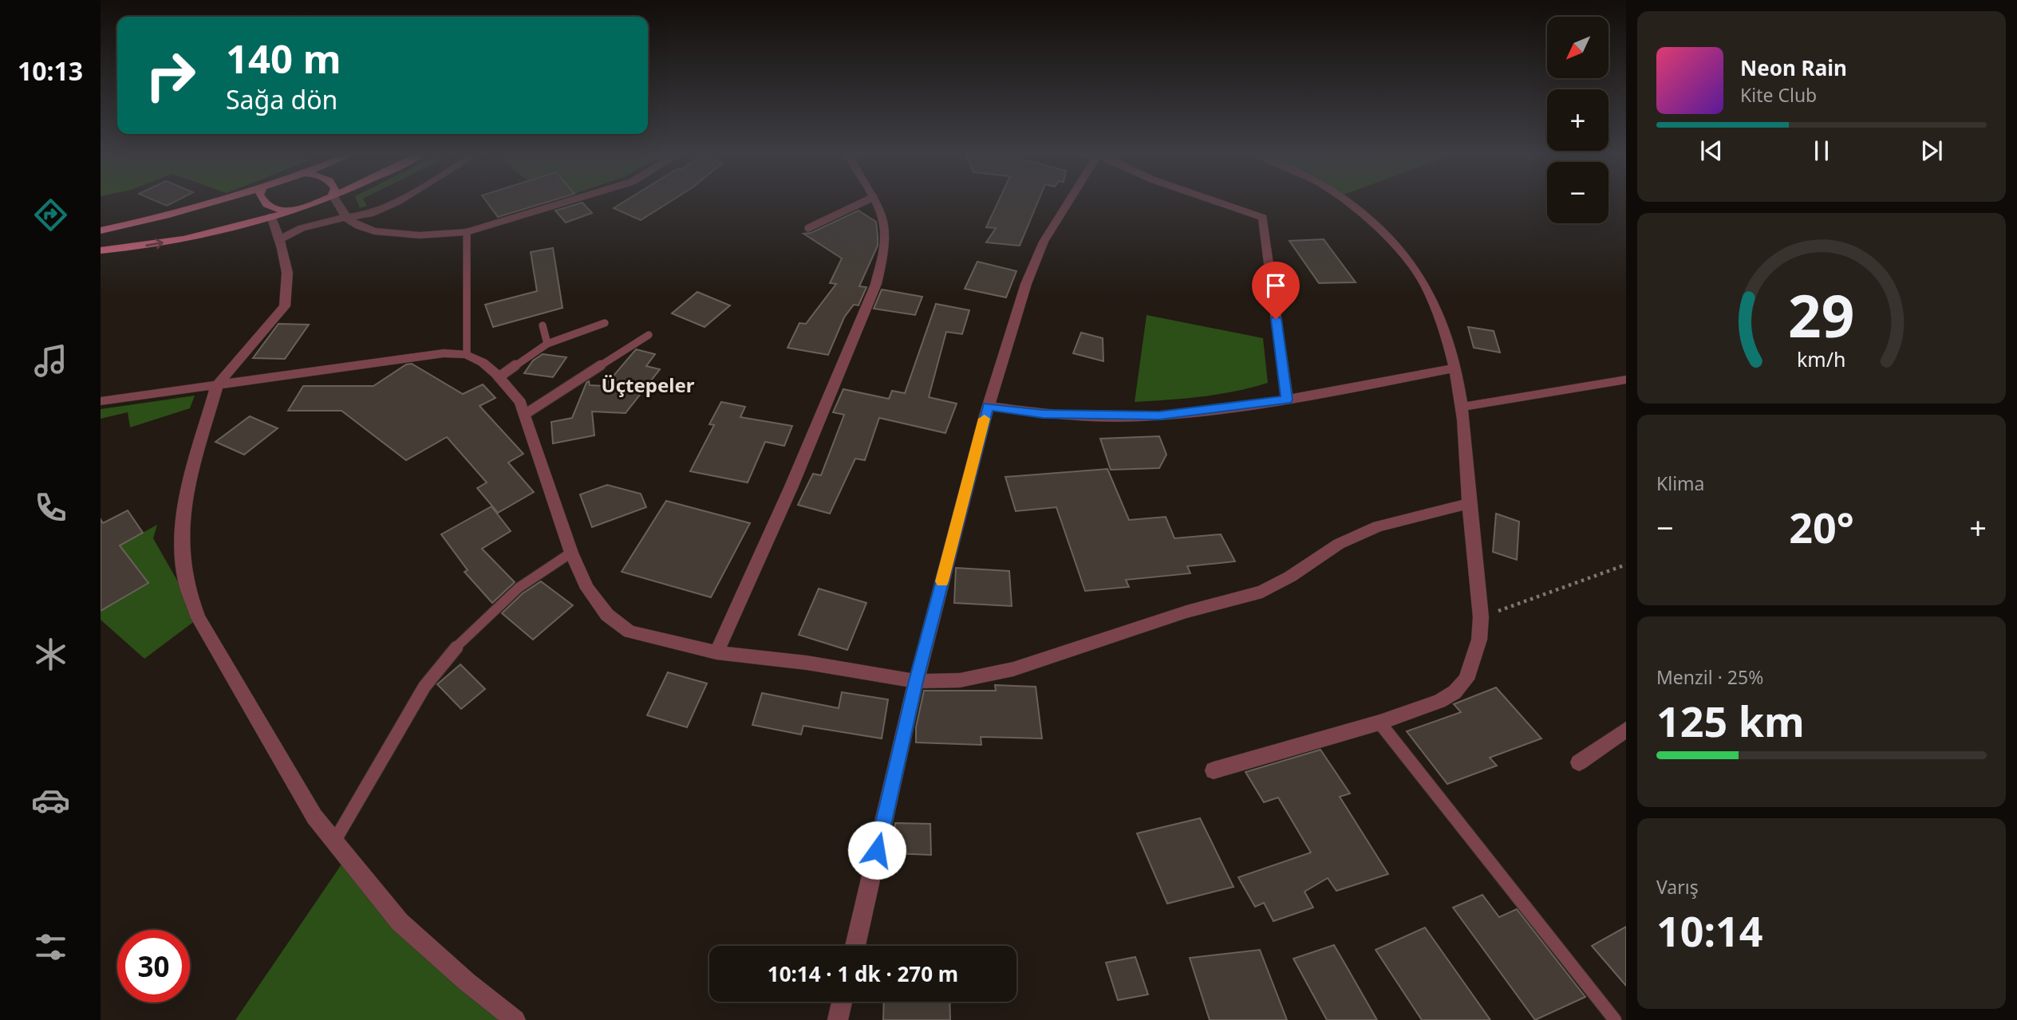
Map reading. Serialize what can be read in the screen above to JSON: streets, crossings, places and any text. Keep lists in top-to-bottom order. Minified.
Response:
{"districts":["Üçtepeler"],"north":"bottom left","page":{"tabs":"10:13","map_buttons":["+","−"],"turn":["140 m","Sağa dön"],"song":["Neon Rain","Kite Club"],"tile":["Klima",["Menzil · 25%","125 km"],["Varış","10:14"]],"heat":["−","20°","+"],"limit":"30","trip":"10:14 · 1 dk · 270 m","gauge":["29","km/h"]}}
